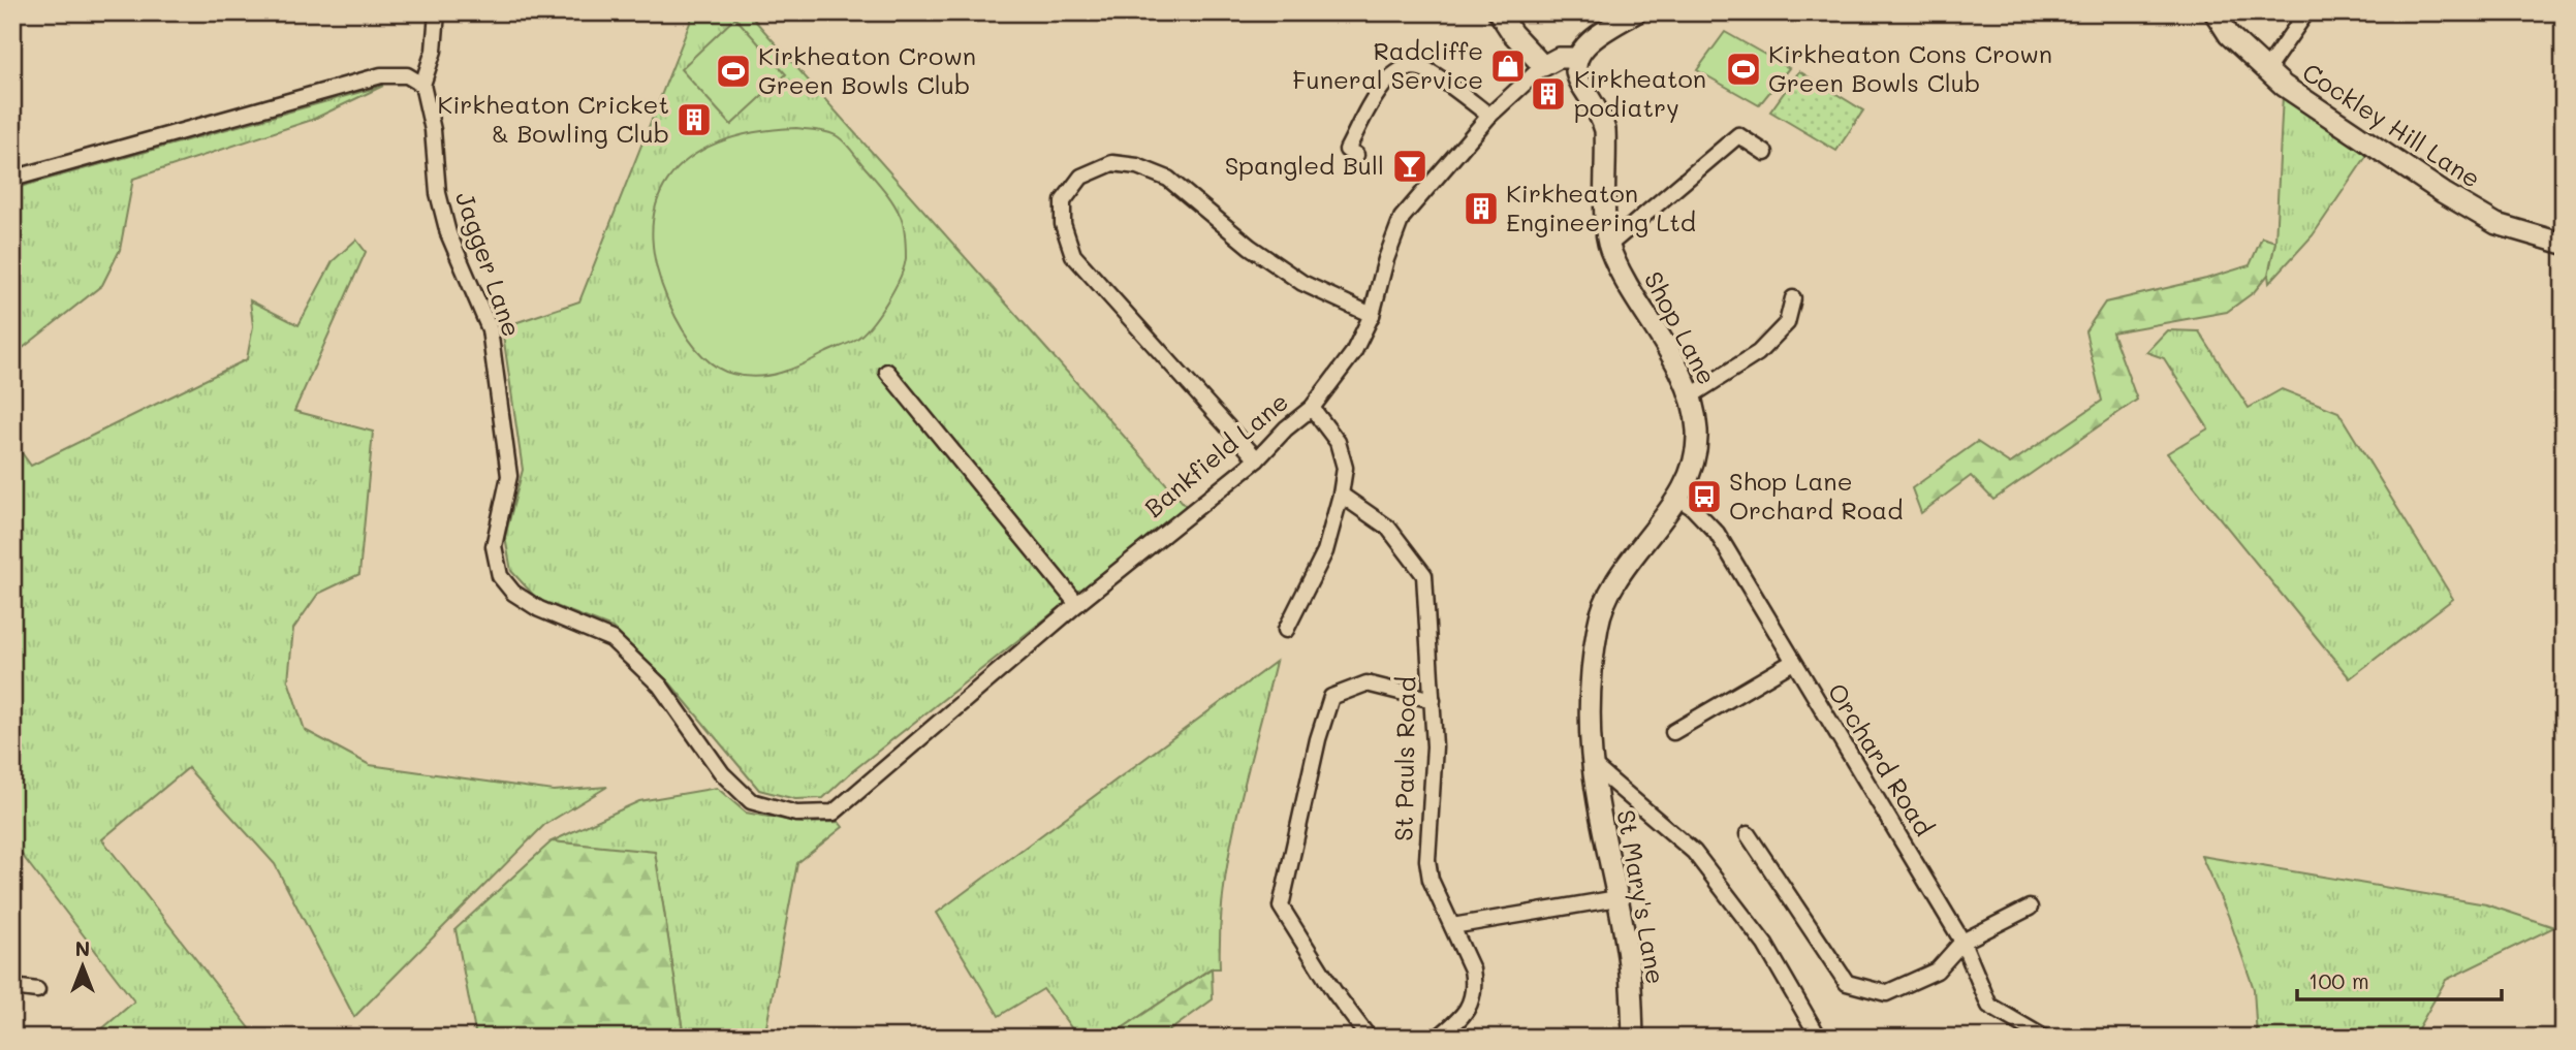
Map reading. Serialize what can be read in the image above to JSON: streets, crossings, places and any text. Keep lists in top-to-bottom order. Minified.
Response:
{"streets":{"street":["Cockley Hill Lane","Jagger Lane","Shop Lane","Bankfield Lane","St Pauls Road","Orchard Road","St Mary's Lane"]},"crossings":[["Jagger Lane","Bankfield Lane"],["Shop Lane","Bankfield Lane"],["Shop Lane","Orchard Road"],["Shop Lane","St Mary's Lane"]],"places":{"shop":["Radcliffe Funeral Service"],"sports":["Kirkheaton Cons Crown Green Bowls Club","Kirkheaton Crown Green Bowls Club"],"building":["Kirkheaton podiatry","Kirkheaton Cricket & Bowling Club","Kirkheaton Engineering Ltd"],"bar":["Spangled Bull"],"bus stop":["Shop Lane Orchard Road"]},"scale_bar":"100 m","north":"top"}
